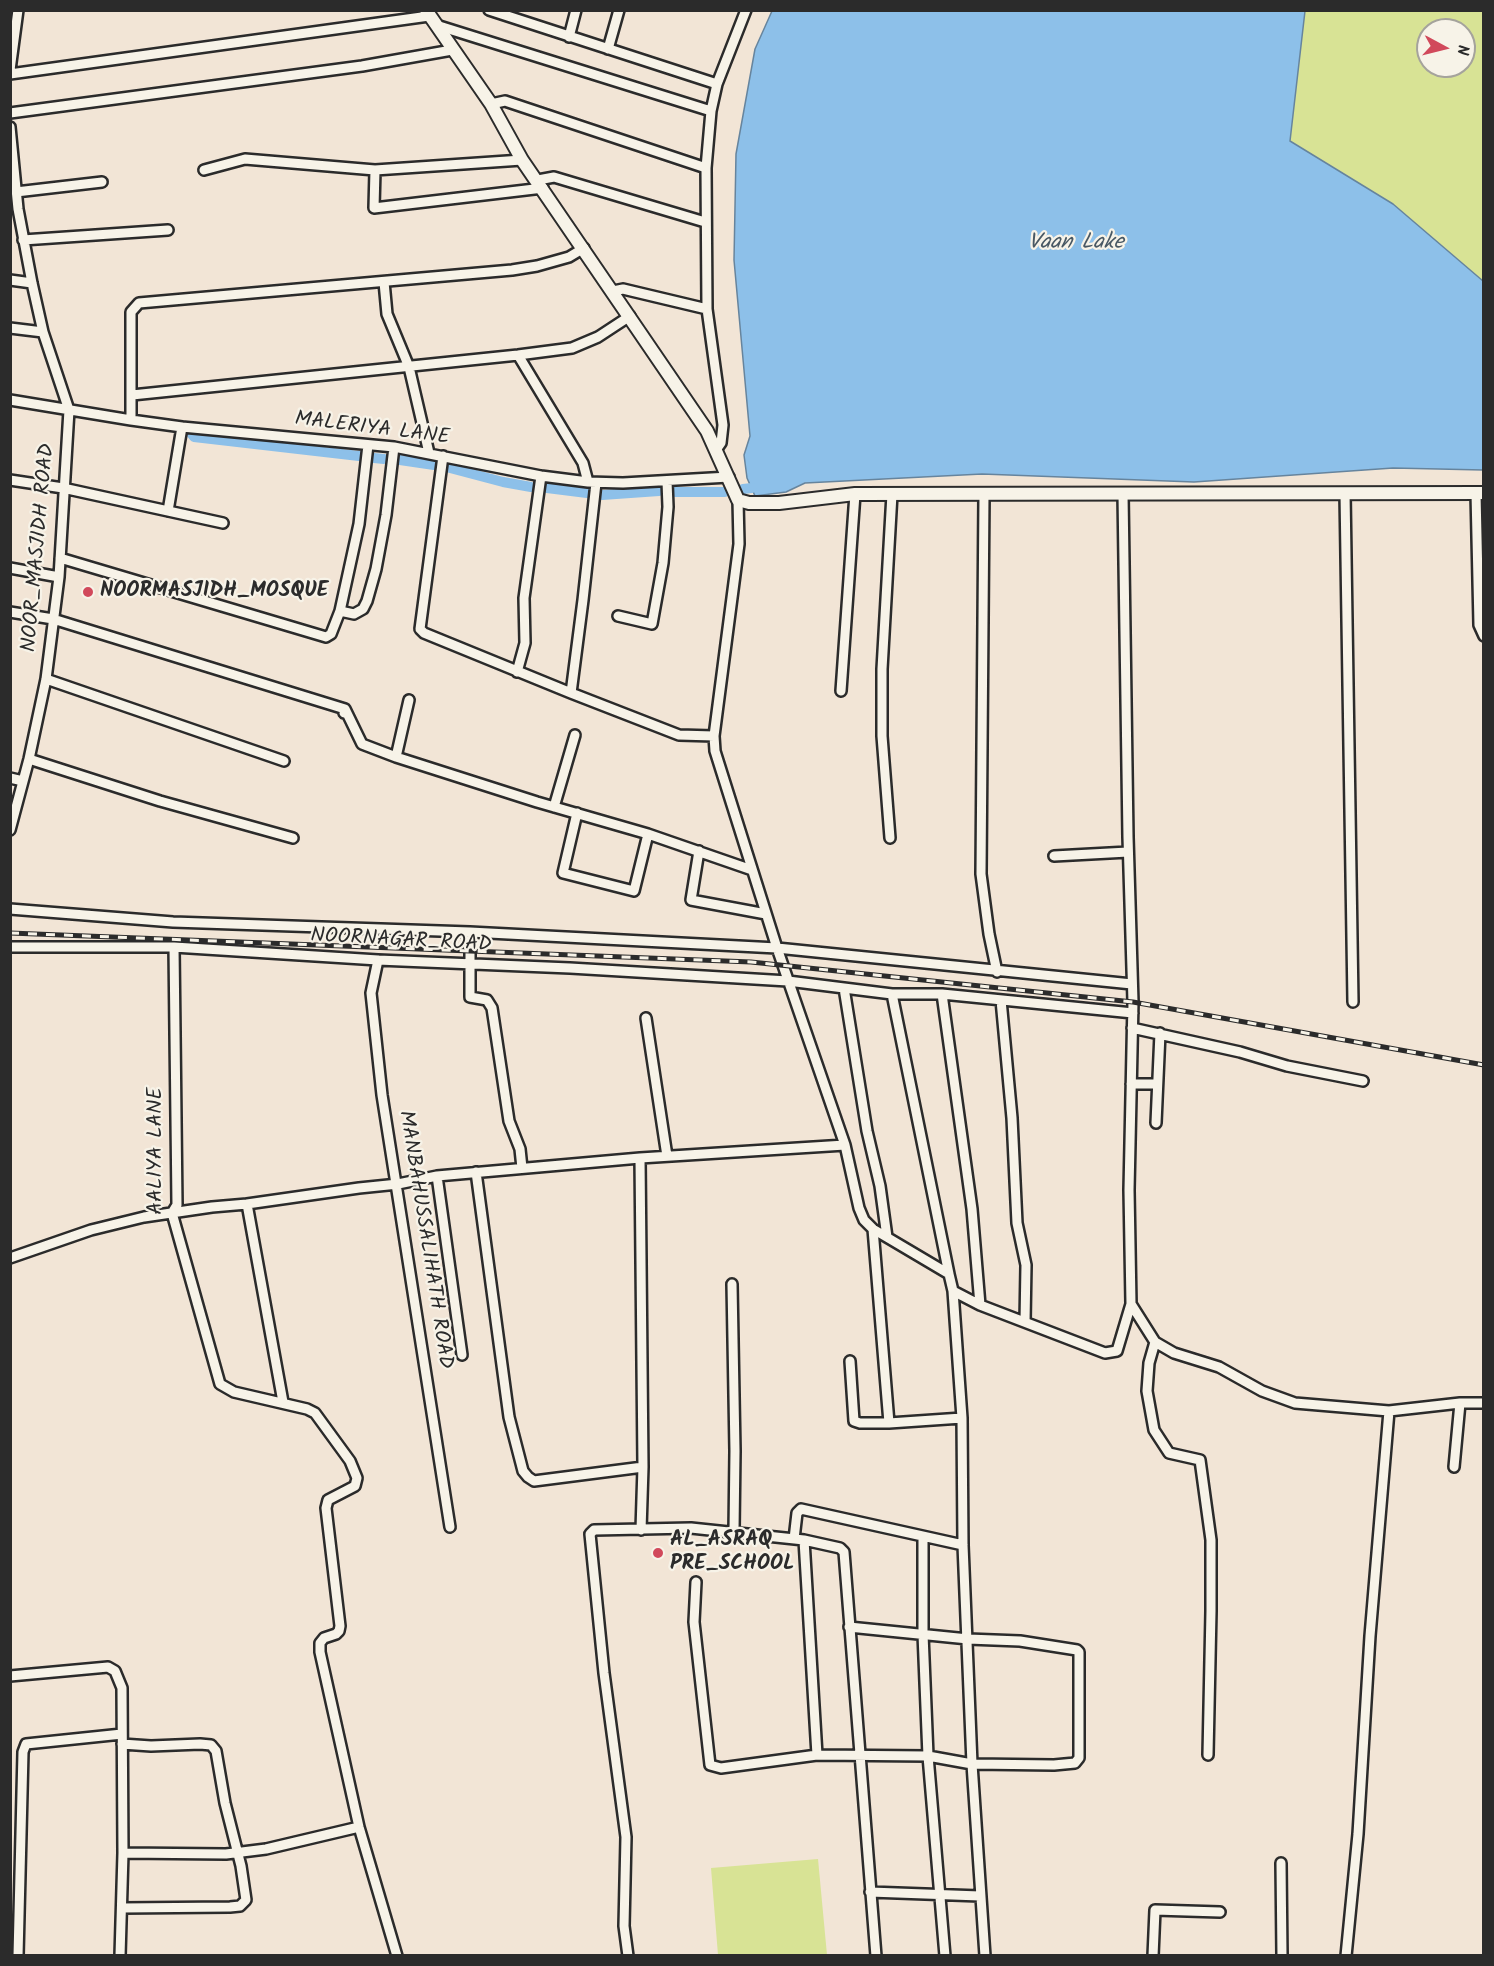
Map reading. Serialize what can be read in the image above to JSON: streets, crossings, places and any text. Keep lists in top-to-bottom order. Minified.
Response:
{"streets":{"street":["MALERIYA LANE","NOOR_MASJIDH ROAD","NOORNAGAR_ROAD","AALIYA LANE","MANBAHUSSALIHATH ROAD"]},"crossings":[["MALERIYA LANE","NOOR_MASJIDH ROAD"],["NOORNAGAR_ROAD","AALIYA LANE"],["NOORNAGAR_ROAD","MANBAHUSSALIHATH ROAD"]],"water":["Vaan Lake"],"places":["NOORMASJIDH_MOSQUE","AL_ASRAQ PRE_SCHOOL"],"north":"right"}
